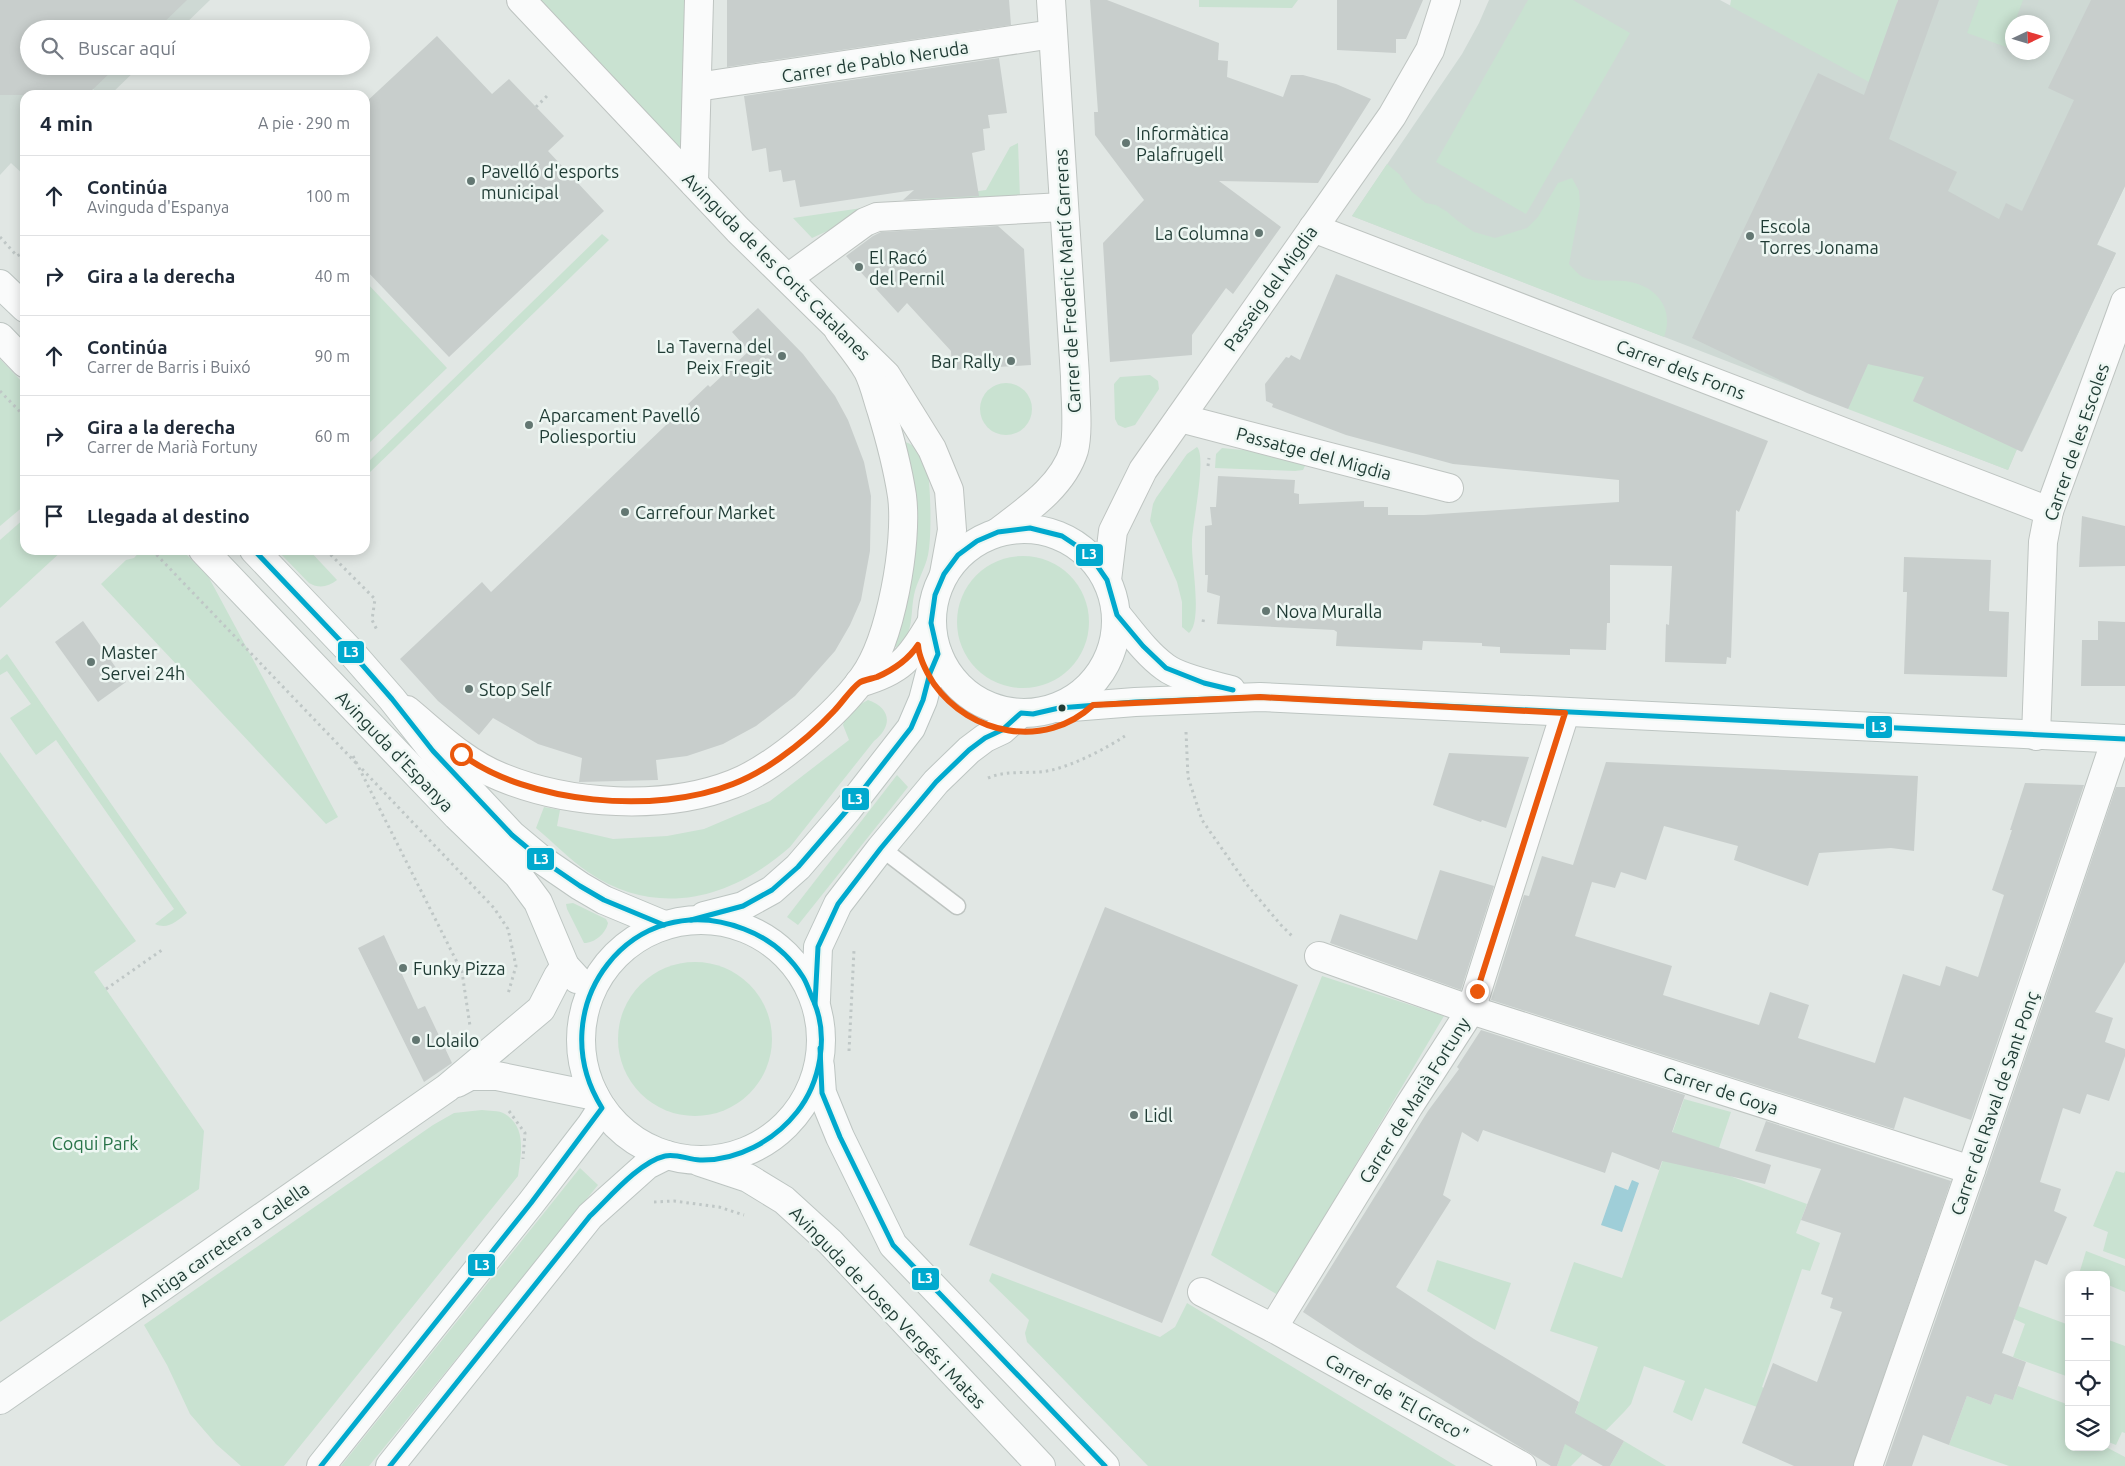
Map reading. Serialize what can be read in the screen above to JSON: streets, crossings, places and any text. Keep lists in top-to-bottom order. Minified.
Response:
{"streets":{"street":["Carrer de Pablo Neruda","Avinguda de les Corts Catalanes","Carrer de Frederic Martí Carreras","Passeig del Migdia","Carrer dels Forns","Carrer de les Escoles","Passatge del Migdia","Avinguda d'Espanya","Carrer de Goya","Carrer de Marià Fortuny","Carrer del Raval de Sant Ponç","Antiga carretera a Calella","Avinguda de Josep Vergés i Matas","Carrer de \"El Greco\""]},"crossings":[["Carrer de Pablo Neruda","Carrer de Frederic Martí Carreras"],["Avinguda de les Corts Catalanes","Avinguda d'Espanya"],["Passeig del Migdia","Carrer dels Forns"],["Passeig del Migdia","Passatge del Migdia"],["Carrer dels Forns","Carrer de les Escoles"],["Carrer de Goya","Carrer de Marià Fortuny"],["Carrer de Goya","Carrer del Raval de Sant Ponç"],["Carrer de Marià Fortuny","Carrer de \"El Greco\""],["Antiga carretera a Calella","Avinguda de Josep Vergés i Matas"]],"parks":["Coqui Park"],"places":["Informàtica Palafrugell","Pavelló d'esports municipal","La Columna","Escola Torres Jonama","El Racó del Pernil","La Taverna del Peix Fregit","Bar Rally","Aparcament Pavelló Poliesportiu","Carrefour Market","Nova Muralla","Master Servei 24h","Stop Self","Funky Pizza","Lolailo","Lidl"],"lines":["transit line L3"],"north":"right","page":{"search":"Buscar aquí","heading":["4 min","A pie · 290 m"],"list":[["Continúa","Avinguda d'Espanya","100 m"],["Gira a la derecha","40 m"],["Continúa","Carrer de Barris i Buixó","90 m"],["Gira a la derecha","Carrer de Marià Fortuny","60 m"],"Llegada al destino"],"map_buttons":["+","−"]}}
